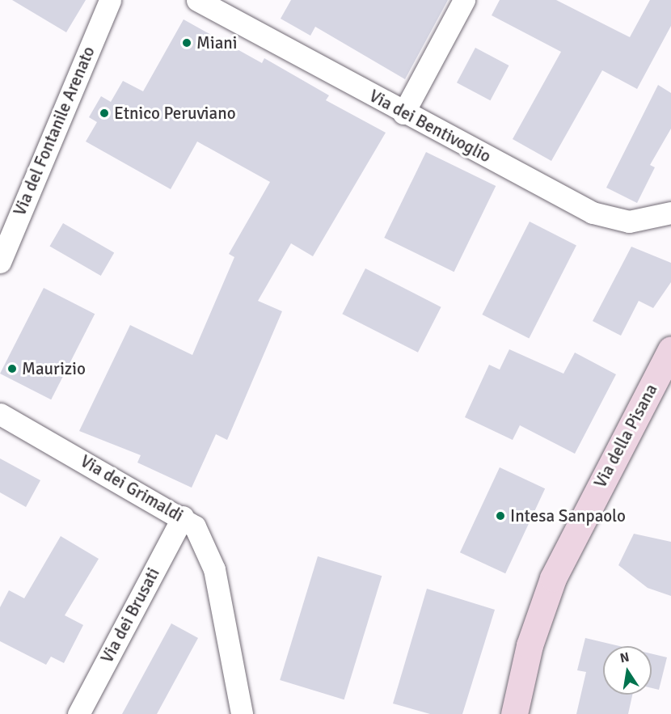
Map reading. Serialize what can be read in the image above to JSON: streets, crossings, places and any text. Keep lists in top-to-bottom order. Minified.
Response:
{"streets":{"main road":["Via della Pisana"],"street":["Via dei Bentivoglio","Via del Fontanile Arenato","Via dei Grimaldi","Via dei Brusati"]},"crossings":[["Via dei Grimaldi","Via dei Brusati"]],"places":["Miani","Etnico Peruviano","Maurizio","Intesa Sanpaolo"],"north":"top"}
